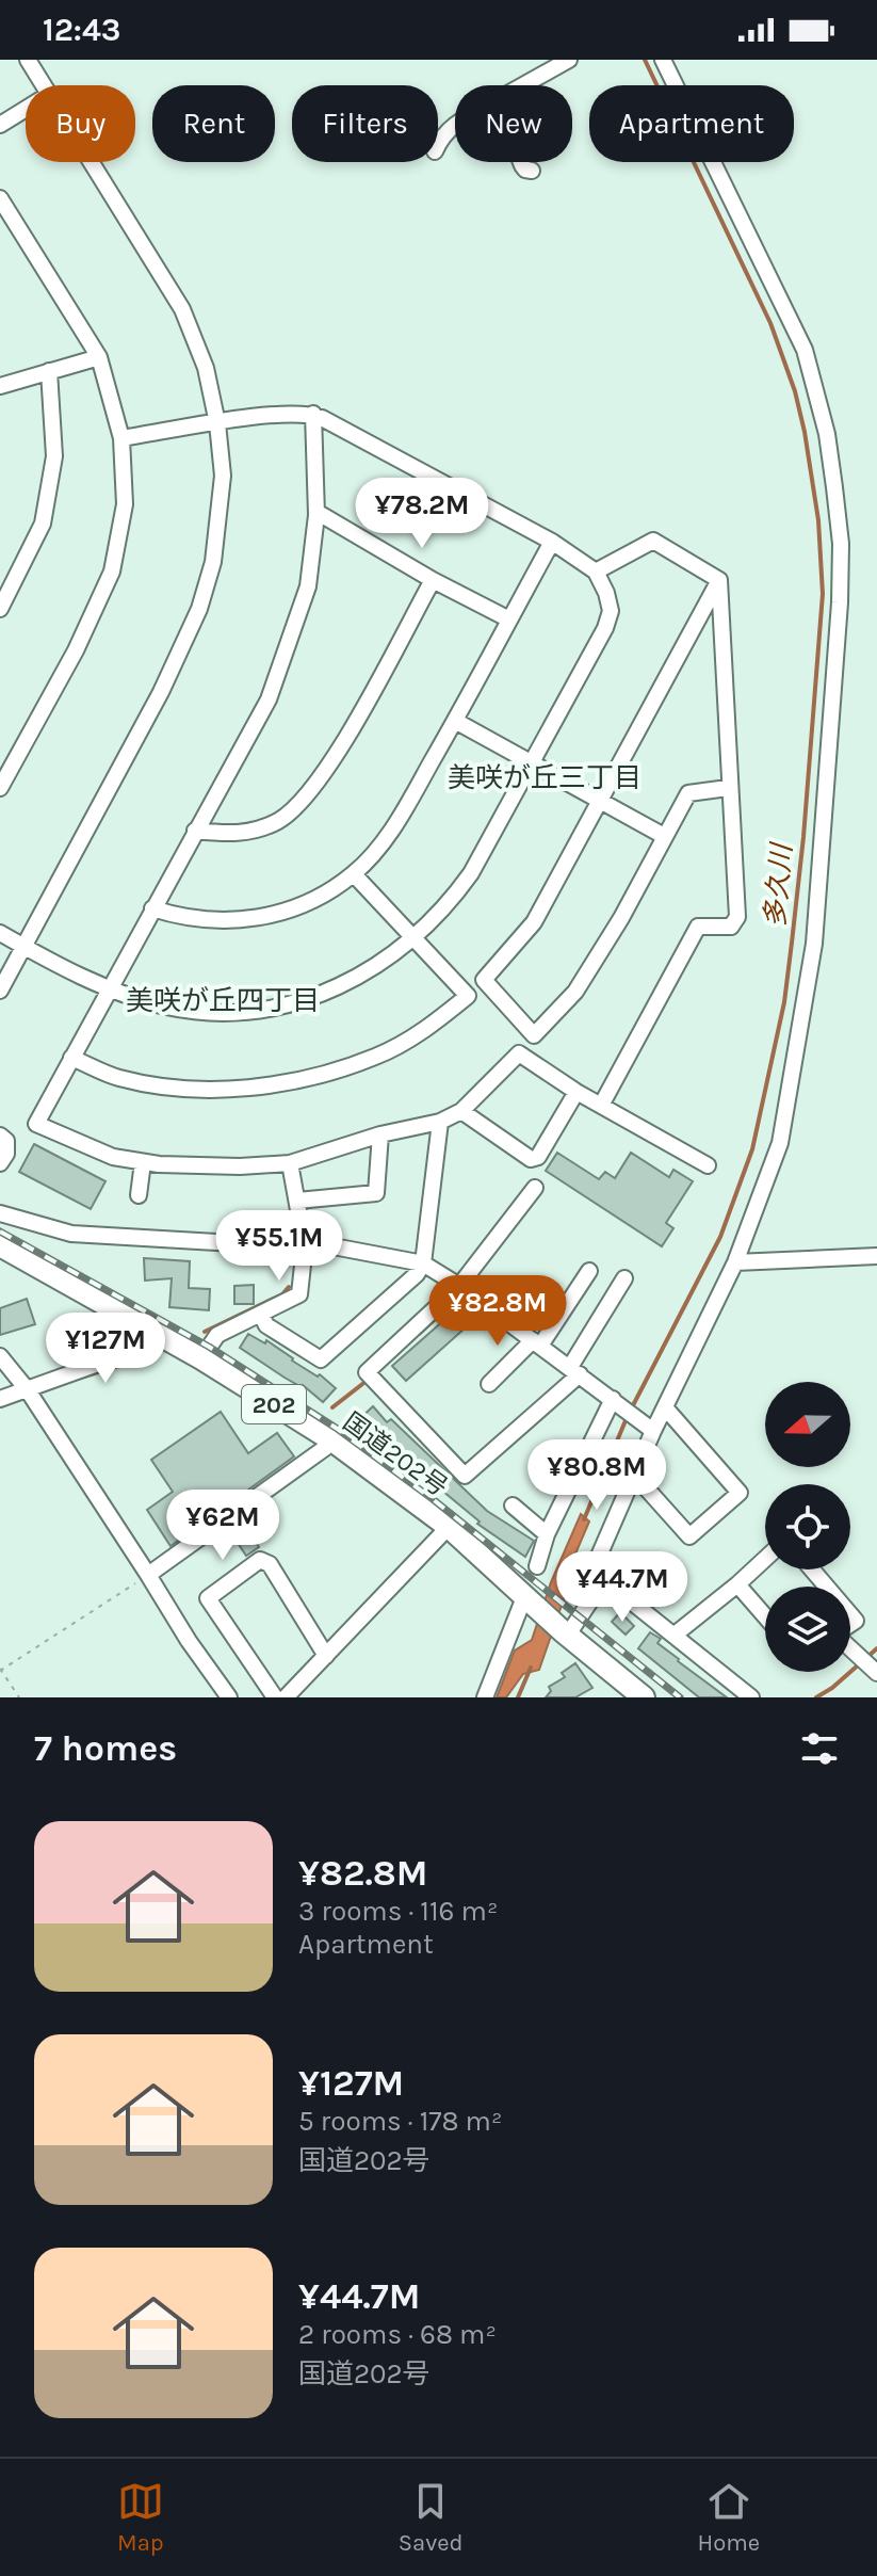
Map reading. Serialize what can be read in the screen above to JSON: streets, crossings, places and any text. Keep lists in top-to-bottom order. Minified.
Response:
{"streets":{"highway":["202","国道202号"]},"crossings":[["202","国道202号"]],"districts":["美咲が丘三丁目","美咲が丘四丁目"],"water":["多久川"],"north":"left","page":{"status":"12:43","chip":["Buy","Rent","Filters","New","Apartment"],"price":["¥78.2M","¥55.1M","¥82.8M","¥127M","¥80.8M","¥62M","¥44.7M"],"heading":"7 homes","list":[{"name":"¥82.8M","note":"3 rooms · 116 m² · Apartment"},{"name":"¥127M","note":"5 rooms · 178 m² · 国道202号"},{"name":"¥44.7M","note":"2 rooms · 68 m² · 国道202号"}],"tabs":["Map","Saved","Home"]}}
